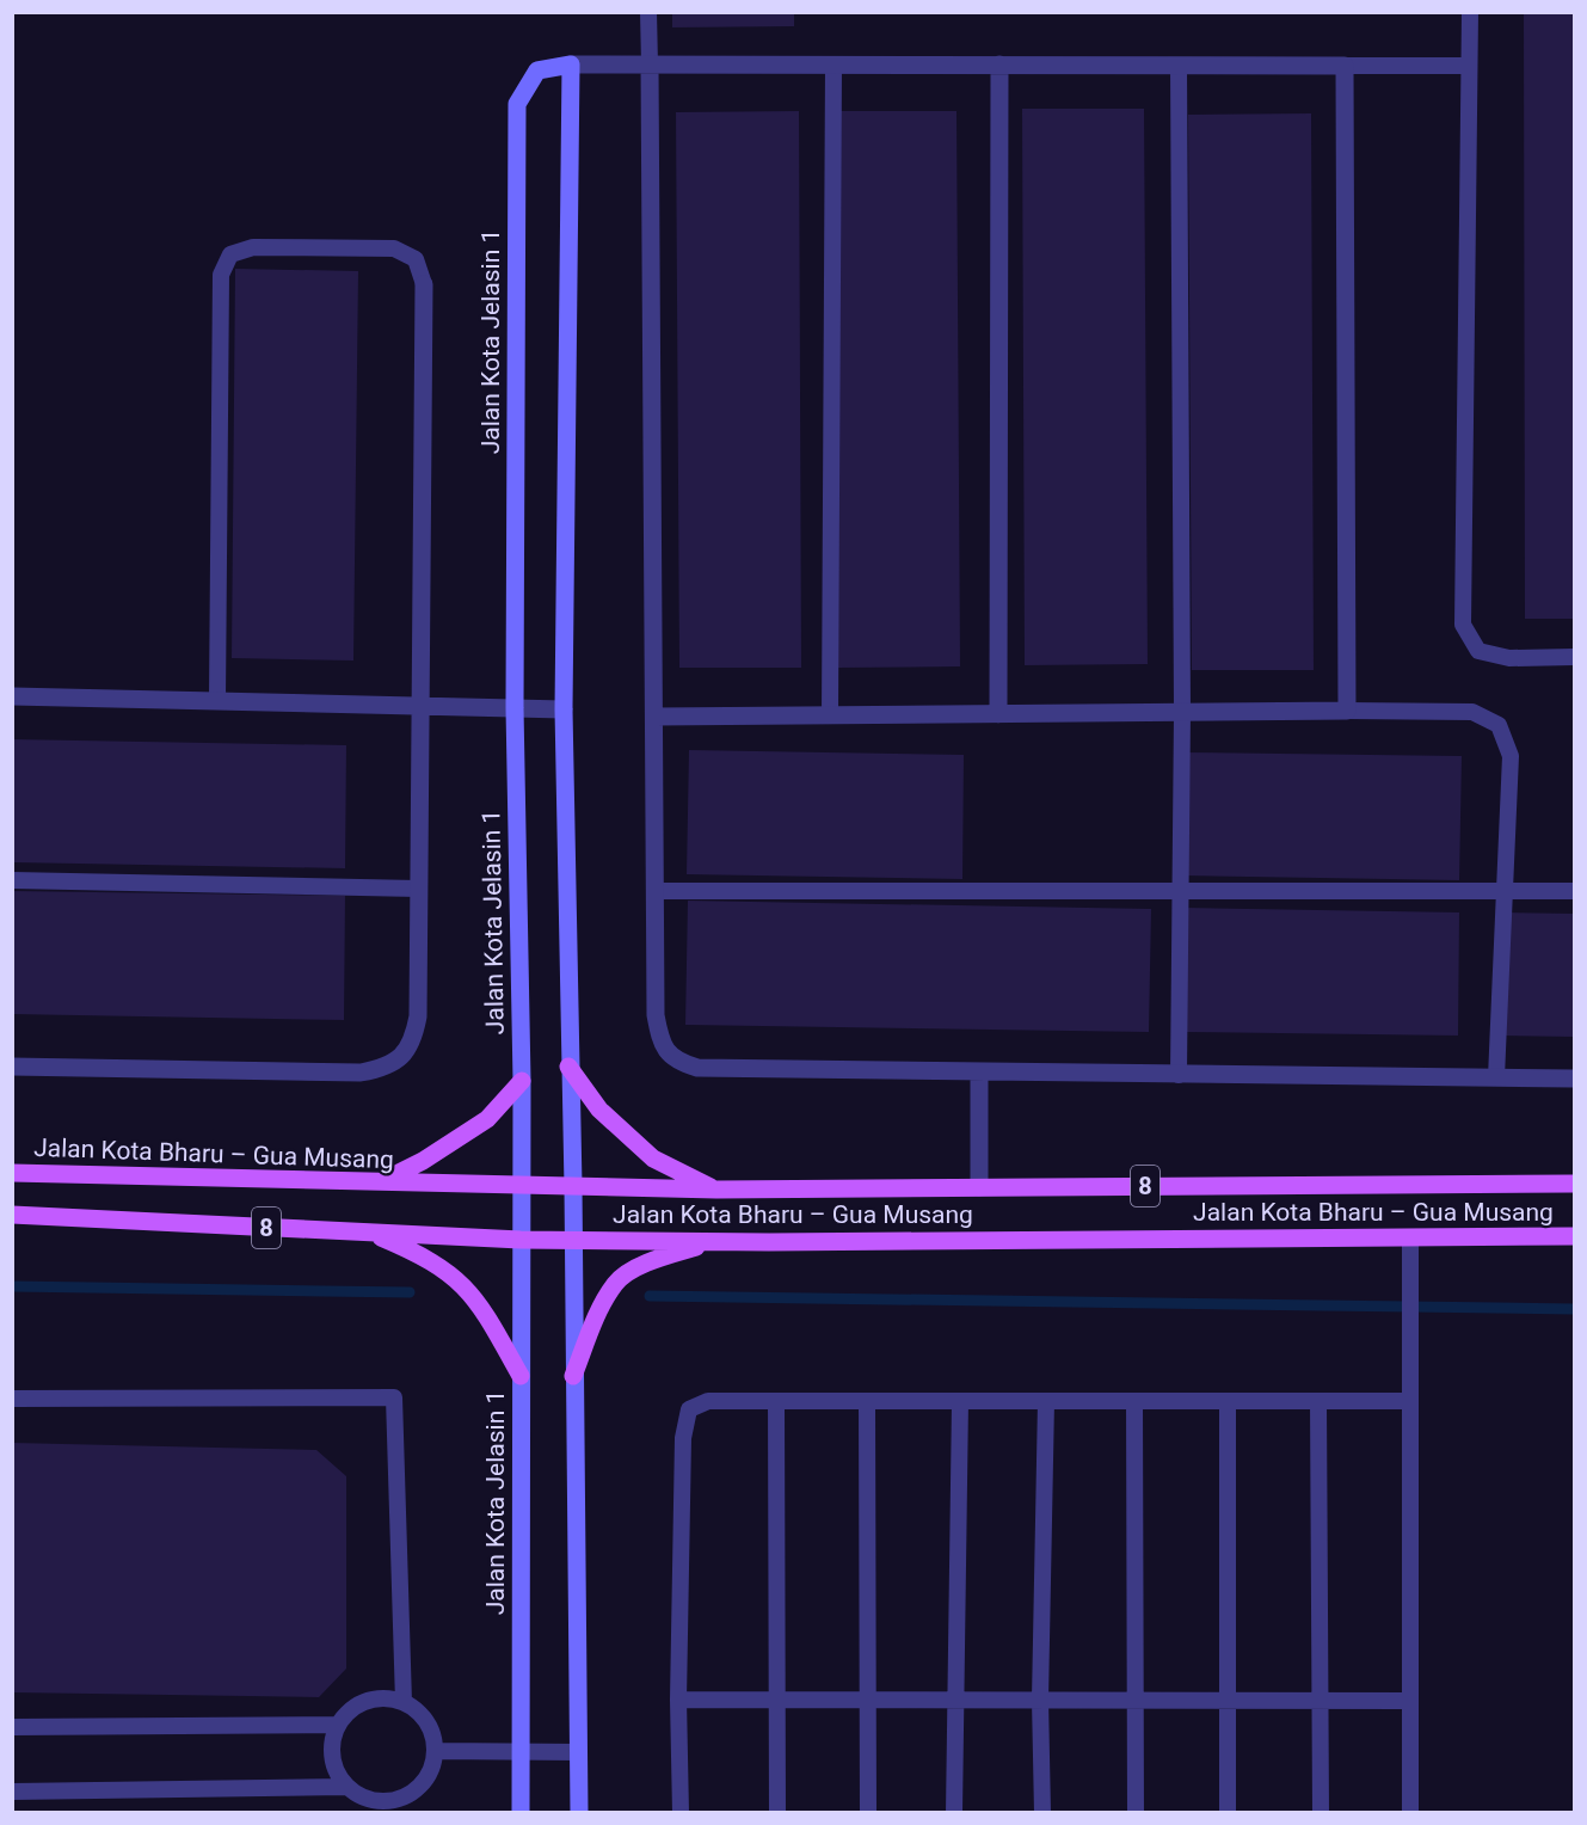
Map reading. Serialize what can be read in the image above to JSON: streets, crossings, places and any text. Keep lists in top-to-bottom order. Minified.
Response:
{"streets":{"main road":["Jalan Kota Bharu – Gua Musang","8"],"street":["Jalan Kota Jelasin 1"]},"crossings":[["Jalan Kota Jelasin 1","Jalan Kota Bharu – Gua Musang"]]}
